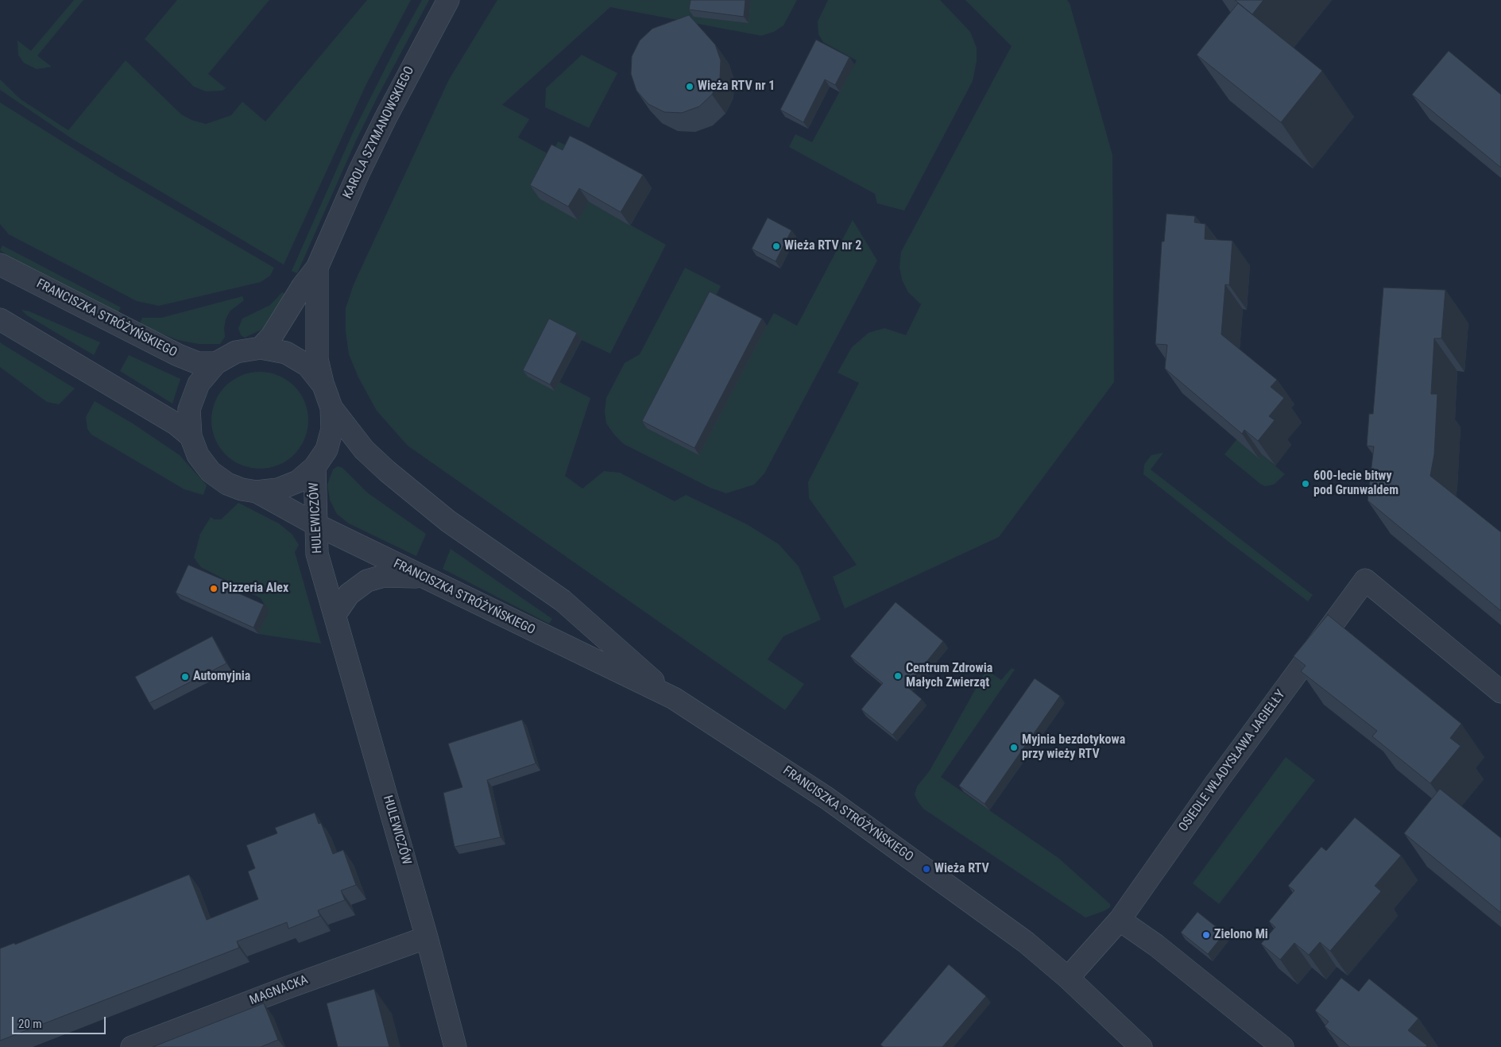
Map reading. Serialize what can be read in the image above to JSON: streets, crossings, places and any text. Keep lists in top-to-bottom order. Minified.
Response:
{"streets":{"street":["KAROLA SZYMANOWSKIEGO","FRANCISZKA STRÓŻYŃSKIEGO","HULEWICZÓW","OSIEDLE WŁADYSŁAWA JAGIEŁŁY","MAGNACKA"]},"crossings":[["FRANCISZKA STRÓŻYŃSKIEGO","HULEWICZÓW"],["HULEWICZÓW","MAGNACKA"]],"places":["Wieża RTV nr 1","Wieża RTV nr 2","600-lecie bitwy pod Grunwaldem","Pizzeria Alex","Centrum Zdrowia Małych Zwierząt","Automyjnia","Myjnia bezdotykowa przy wieży RTV","Wieża RTV","Zielono Mi"],"scale_bar":"20 m"}
